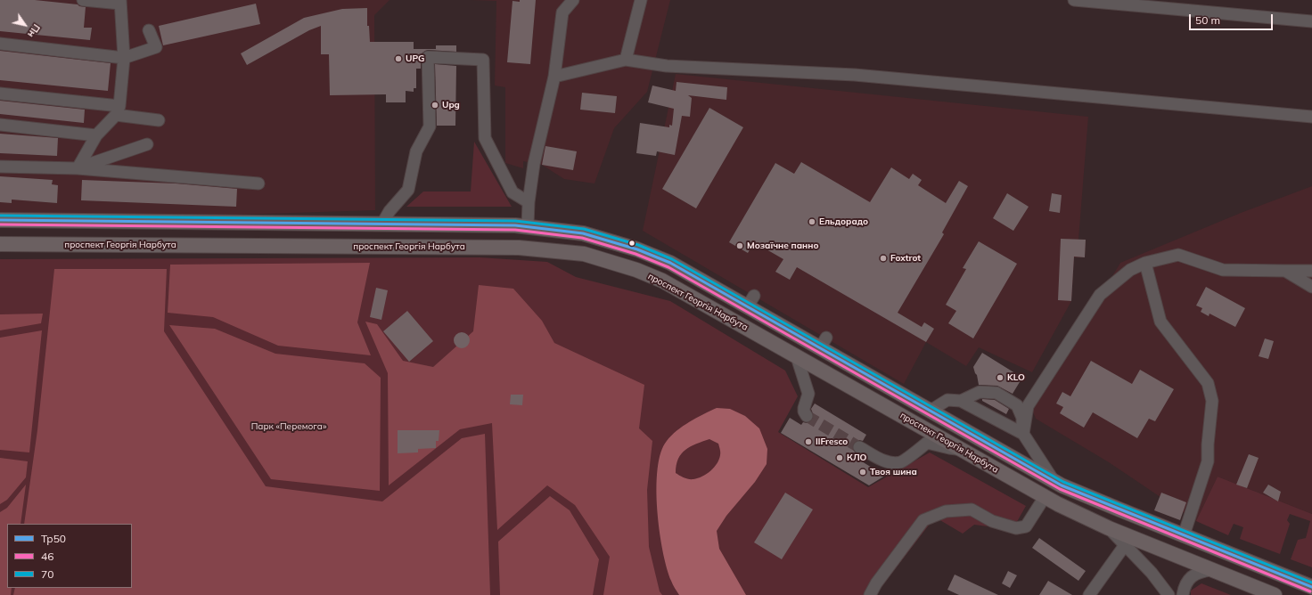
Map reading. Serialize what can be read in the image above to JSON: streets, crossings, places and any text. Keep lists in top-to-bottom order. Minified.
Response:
{"streets":{"main road":["проспект Георгія Нарбута"]},"parks":["Парк «Перемога»"],"places":["UPG","Upg","Ельдорадо","Мозаїчне панно","Foxtrot","KLO","IlFresco","КЛО","Твоя шина"],"lines":["transit line 70","transit line Тр50","transit line 46"],"legend":["Тр50","46","70"],"scale_bar":"50 m","north":"bottom right"}
